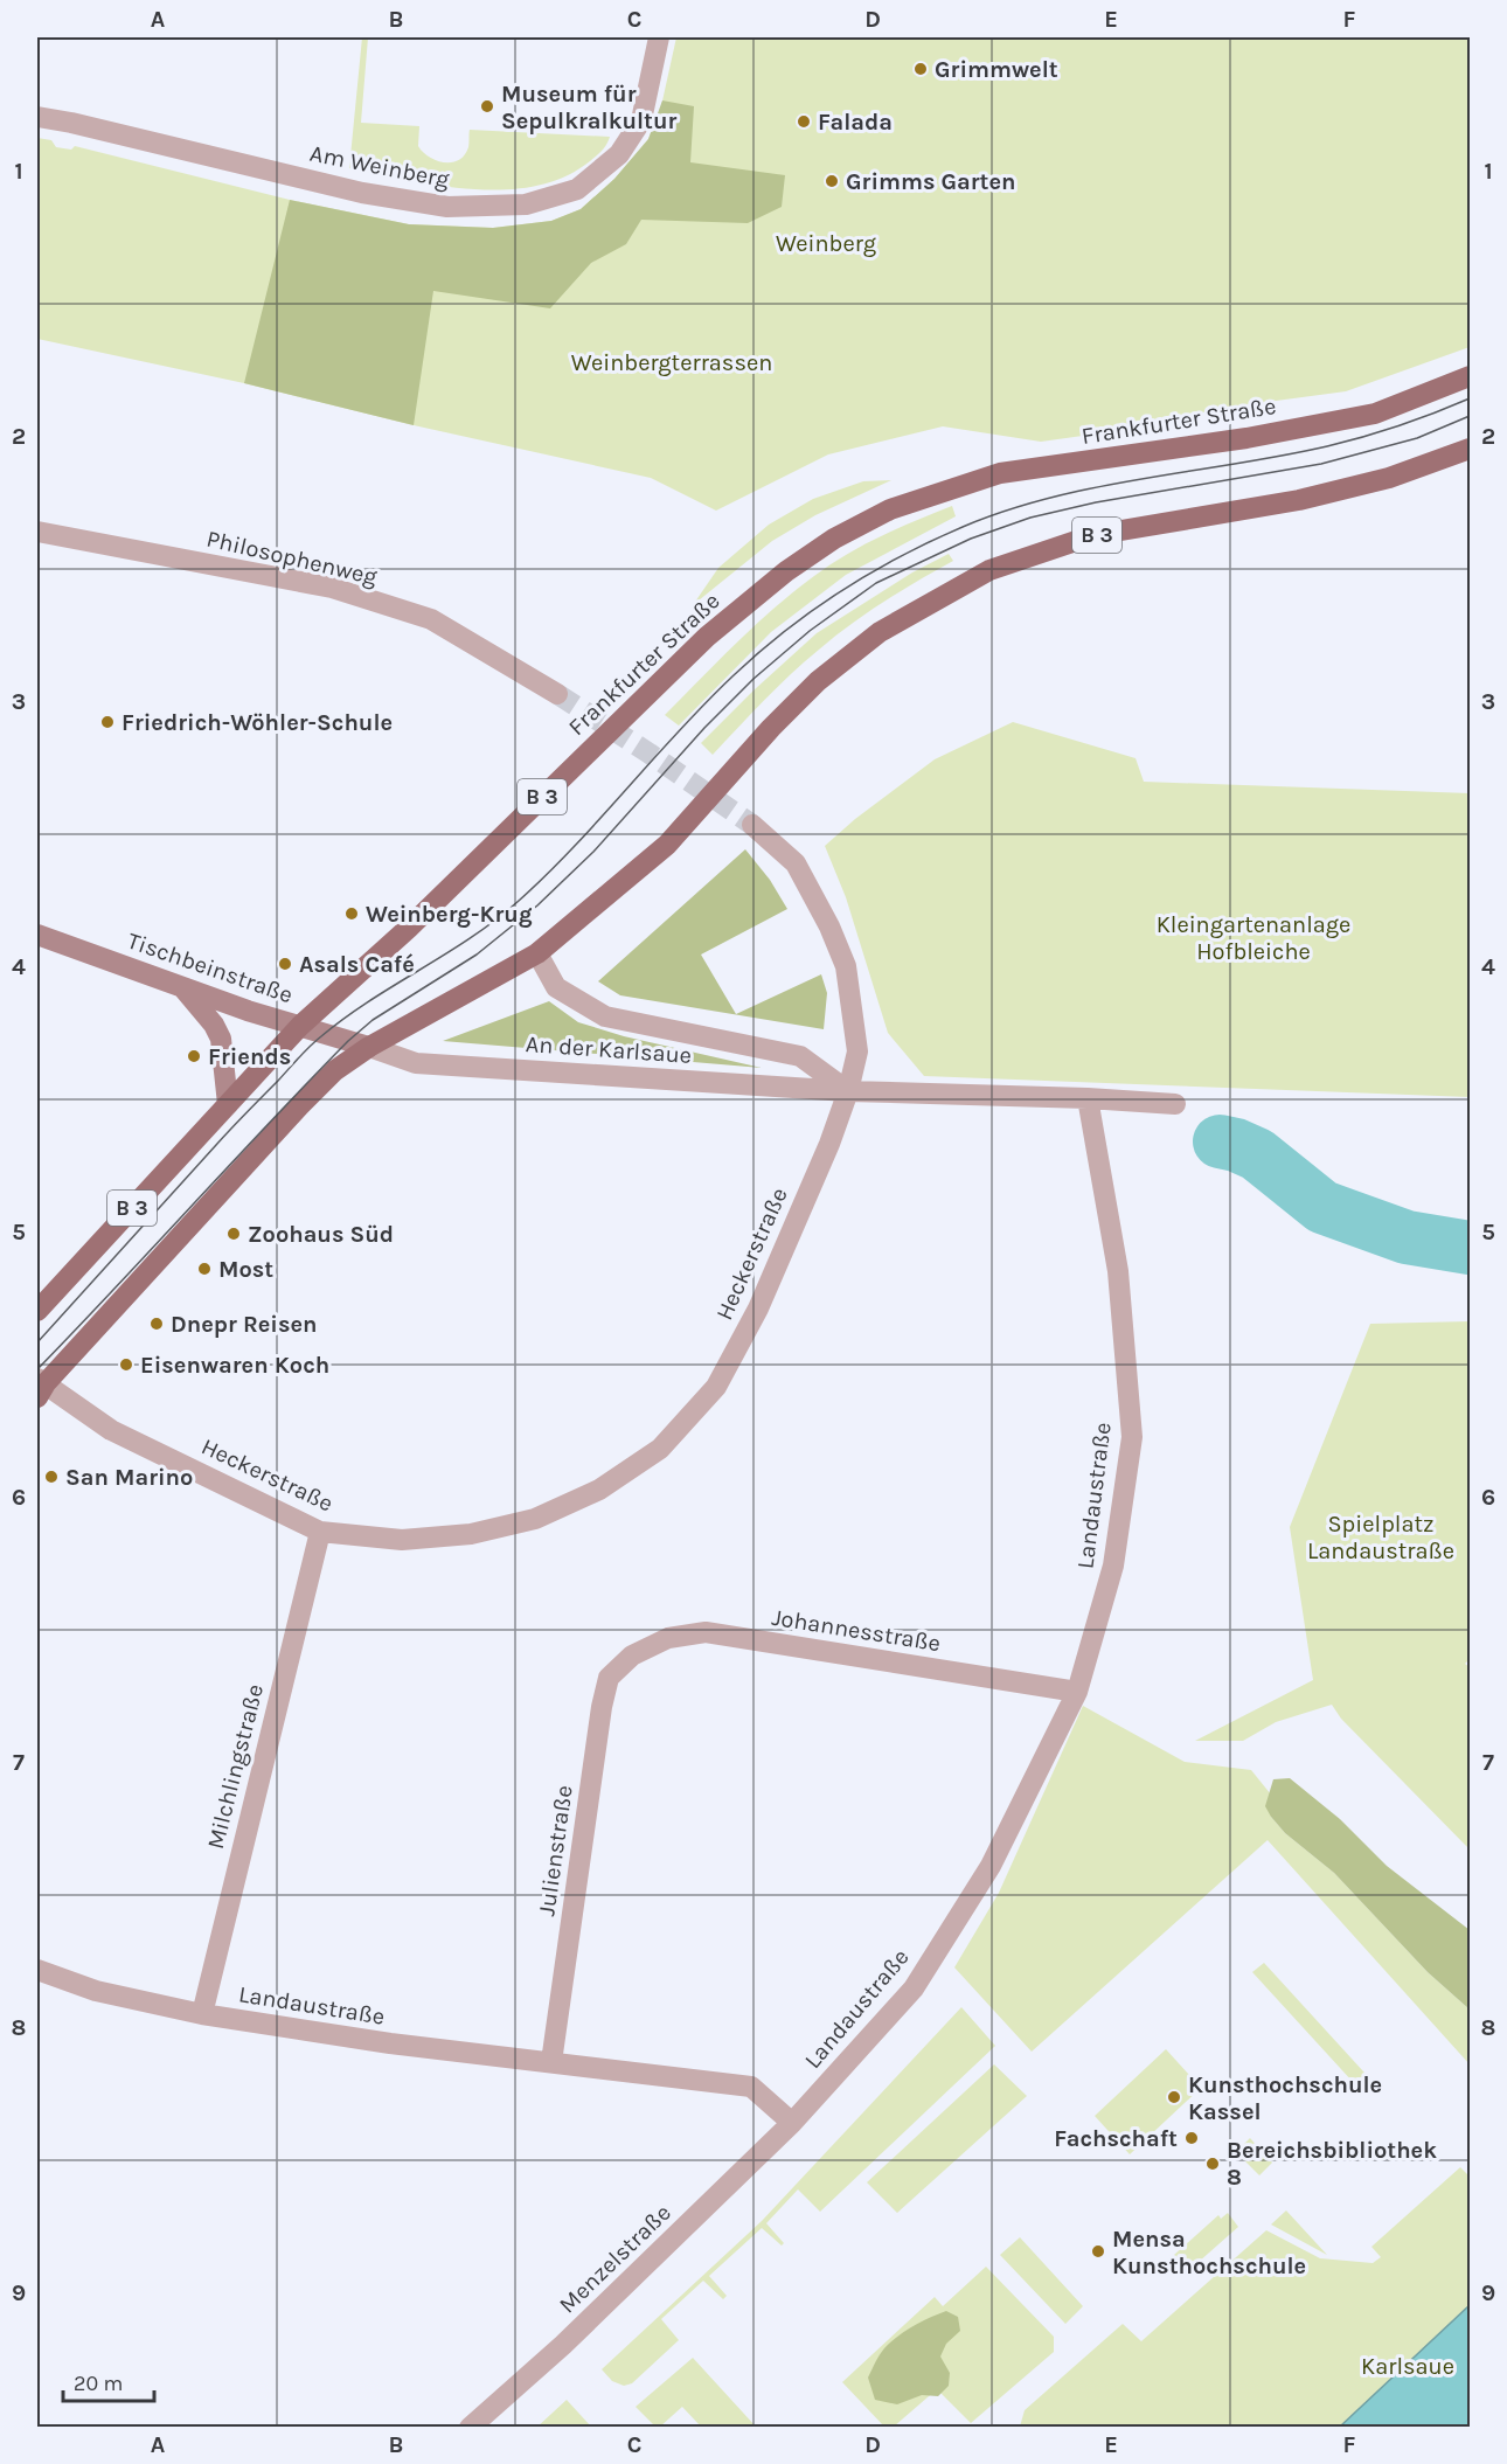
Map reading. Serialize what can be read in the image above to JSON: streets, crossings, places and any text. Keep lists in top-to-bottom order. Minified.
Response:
{"streets":{"main road":["Frankfurter Straße","B 3","Tischbeinstraße"],"street":["Am Weinberg","Philosophenweg","An der Karlsaue","Heckerstraße","Landaustraße","Johannesstraße","Milchlingstraße","Julienstraße","Menzelstraße"]},"crossings":[["Frankfurter Straße","Tischbeinstraße"],["B 3","Tischbeinstraße"],["B 3","An der Karlsaue"],["B 3","Heckerstraße"],["Tischbeinstraße","An der Karlsaue"],["An der Karlsaue","Heckerstraße"],["An der Karlsaue","Landaustraße"],["Heckerstraße","Milchlingstraße"],["Landaustraße","Johannesstraße"],["Landaustraße","Milchlingstraße"],["Landaustraße","Julienstraße"],["Landaustraße","Menzelstraße"],["Johannesstraße","Julienstraße"]],"parks":["Weinberg","Weinbergterrassen","Kleingartenanlage Hofbleiche","Spielplatz Landaustraße","Karlsaue"],"places":["Grimmwelt","Museum für Sepulkralkultur","Falada","Grimms Garten","Friedrich-Wöhler-Schule","Weinberg-Krug","Asals Café","Friends","Zoohaus Süd","Most","Dnepr Reisen","Eisenwaren Koch","San Marino","Kunsthochschule Kassel","Fachschaft","Bereichsbibliothek 8","Mensa Kunsthochschule"],"scale_bar":"20 m","grid":{"columns":["A","B","C","D","E","F"],"rows":["1","2","3","4","5","6","7","8","9"]}}
